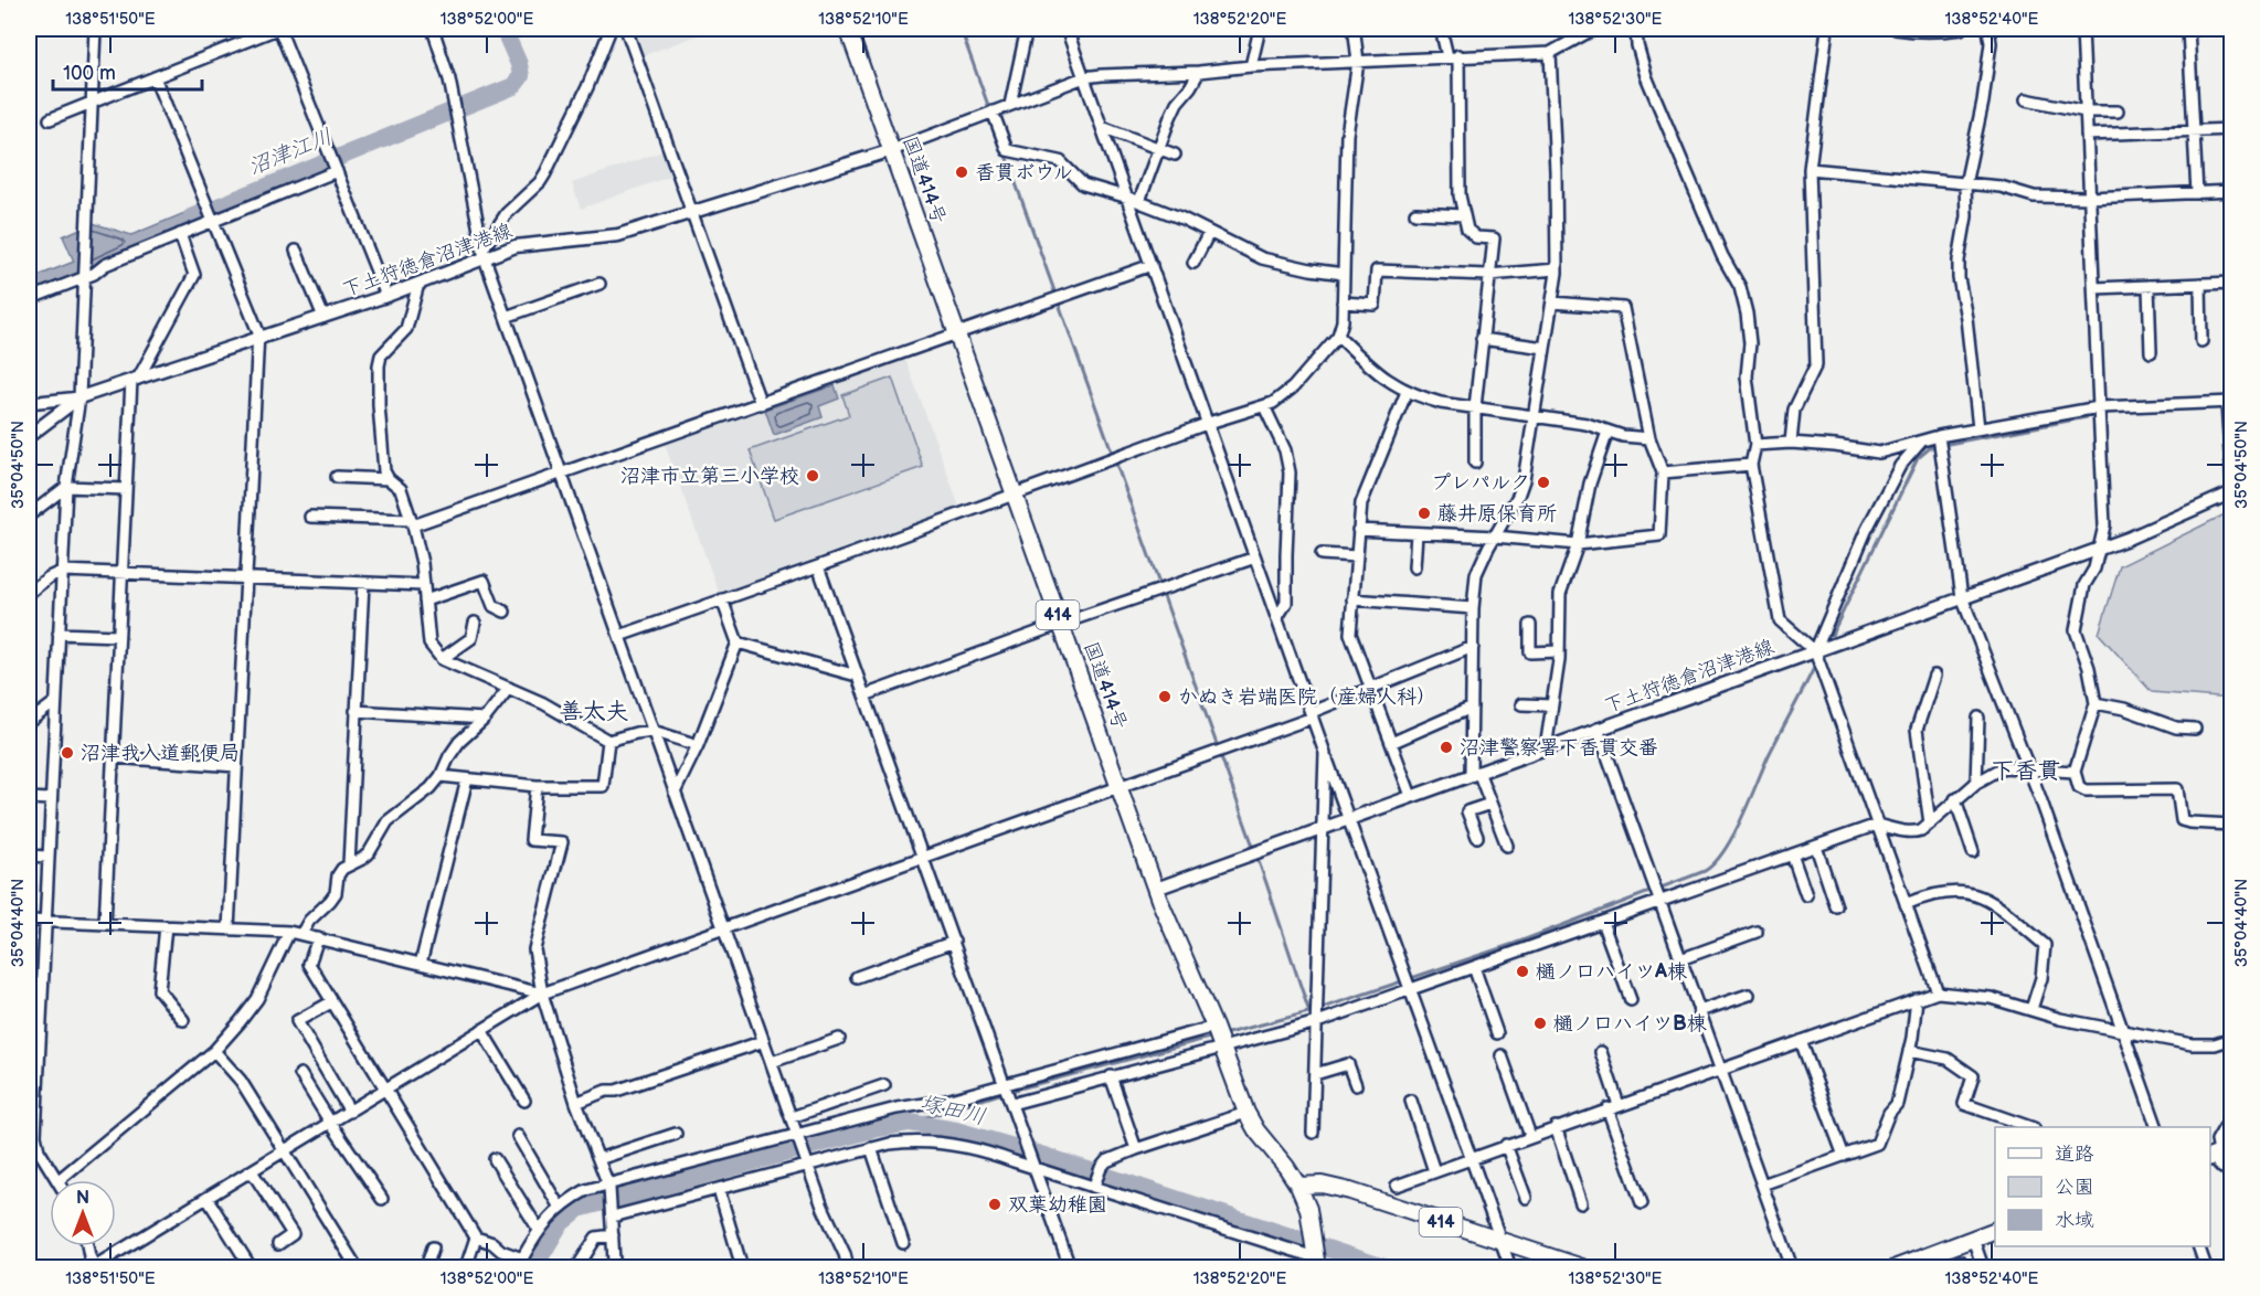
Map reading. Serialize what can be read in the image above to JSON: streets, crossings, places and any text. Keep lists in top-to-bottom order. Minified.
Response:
{"streets":{"highway":["国道414号","414"],"main road":["下土狩徳倉沼津港線"]},"crossings":[["国道414号","下土狩徳倉沼津港線"],["国道414号","414"]],"districts":["善太夫","下香貫"],"water":["沼津江川","塚田川"],"places":["香貫ボウル","沼津市立第三小学校","プレパルク","藤井原保育所","かぬき岩端医院（産婦人科）","沼津警察署下香貫交番","沼津我入道郵便局","樋ノ口ハイツA棟","樋ノ口ハイツB棟","双葉幼稚園"],"legend":["道路","公園","水域"],"scale_bar":"100 m","north":"top","coordinates":["138°51'50\"E","138°52'00\"E","138°52'10\"E","138°52'20\"E","138°52'30\"E","138°52'40\"E","35°04'50\"N","35°04'40\"N"]}
